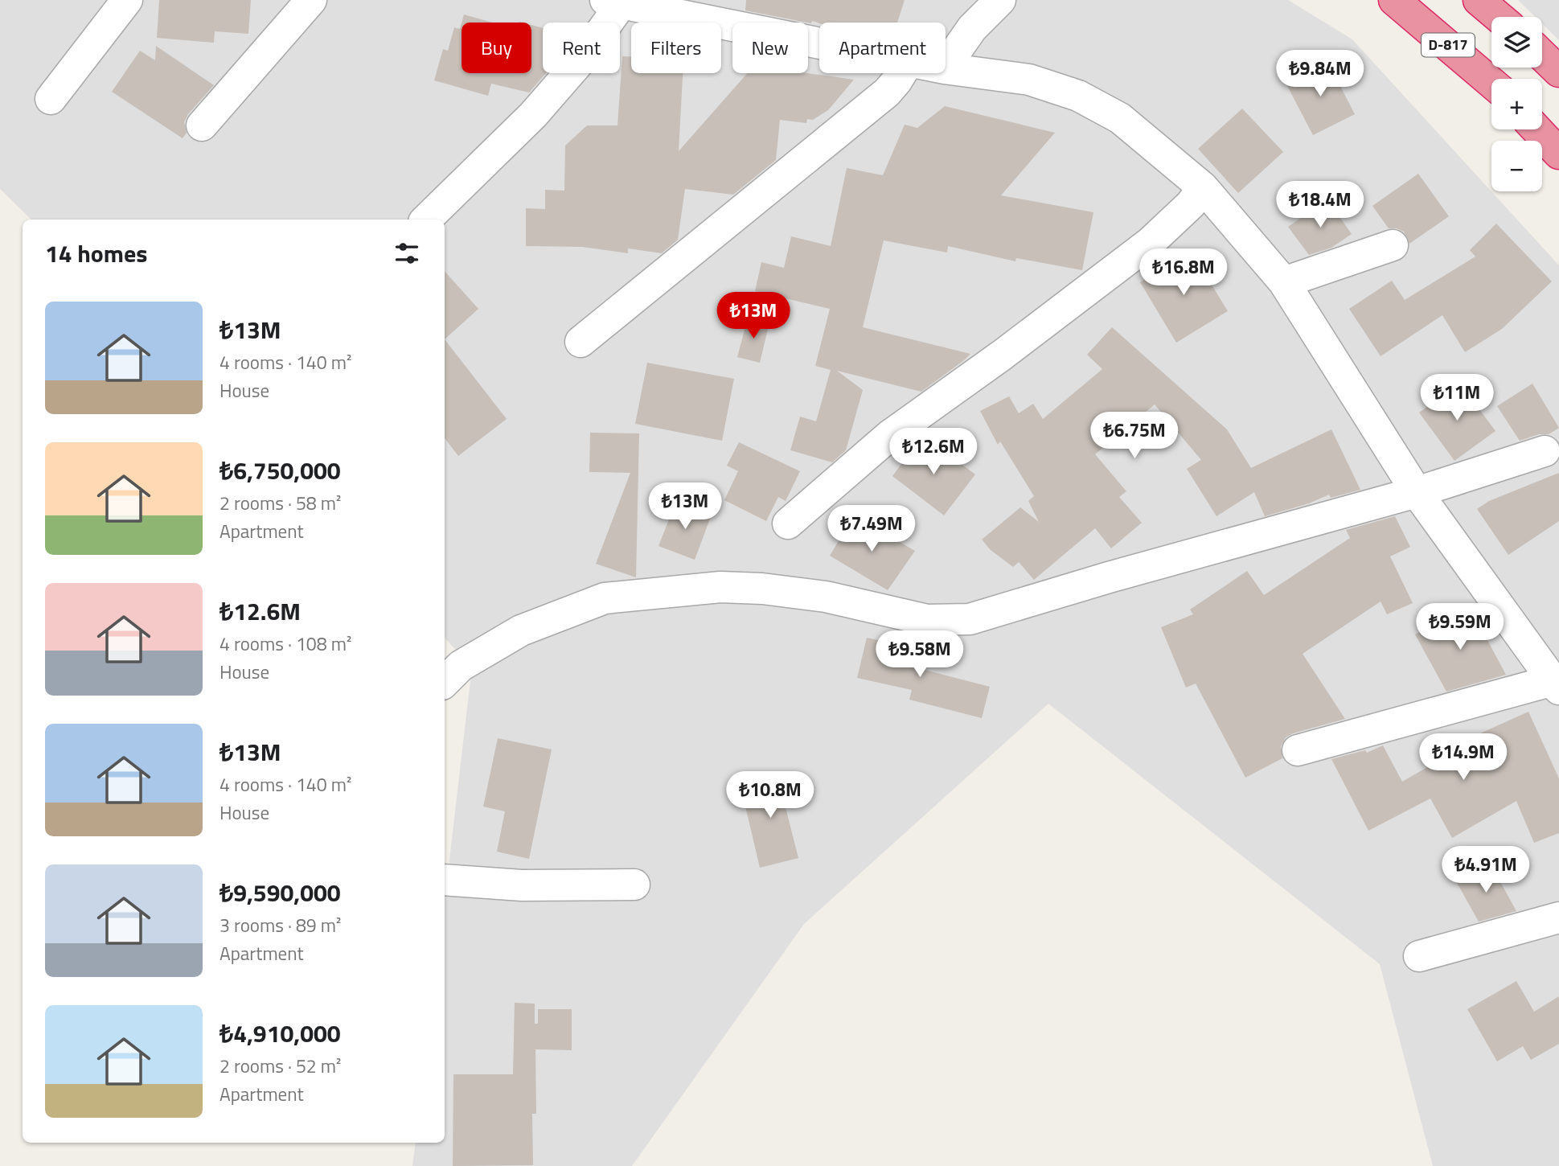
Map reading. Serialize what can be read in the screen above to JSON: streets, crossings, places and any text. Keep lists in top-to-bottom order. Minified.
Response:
{"streets":{"highway":["D-817"]},"page":{"map_buttons":["+","−"],"chip":["Buy","Rent","Filters","New","Apartment"],"price":["₺9.84M","₺18.4M","₺16.8M","₺13M","₺11M","₺6.75M","₺12.6M","₺13M","₺7.49M","₺9.59M","₺9.58M","₺14.9M","₺10.8M","₺4.91M"],"heading":"14 homes","list":[{"name":"₺13M","note":"4 rooms · 140 m² · House"},{"name":"₺6,750,000","note":"2 rooms · 58 m² · Apartment"},{"name":"₺12.6M","note":"4 rooms · 108 m² · House"},{"name":"₺13M","note":"4 rooms · 140 m² · House"},{"name":"₺9,590,000","note":"3 rooms · 89 m² · Apartment"},{"name":"₺4,910,000","note":"2 rooms · 52 m² · Apartment"}]}}
